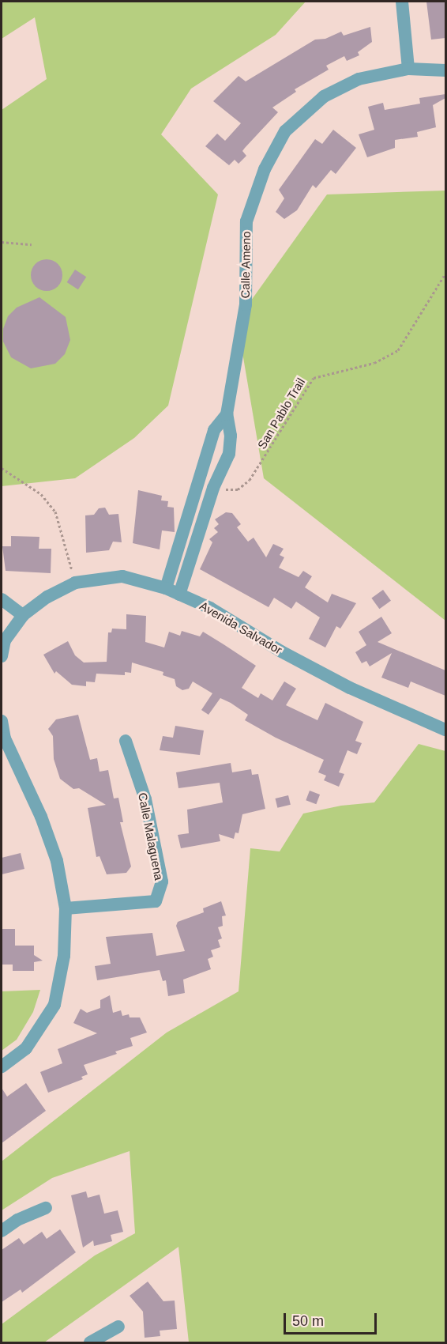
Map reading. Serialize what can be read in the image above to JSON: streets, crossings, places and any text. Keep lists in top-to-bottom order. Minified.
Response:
{"streets":{"street":["Calle Ameno","Avenida Salvador","Calle Malaguena"],"path":["San Pablo Trail"]},"crossings":[["Calle Ameno","San Pablo Trail"],["Calle Ameno","Avenida Salvador"]],"scale_bar":"50 m"}
